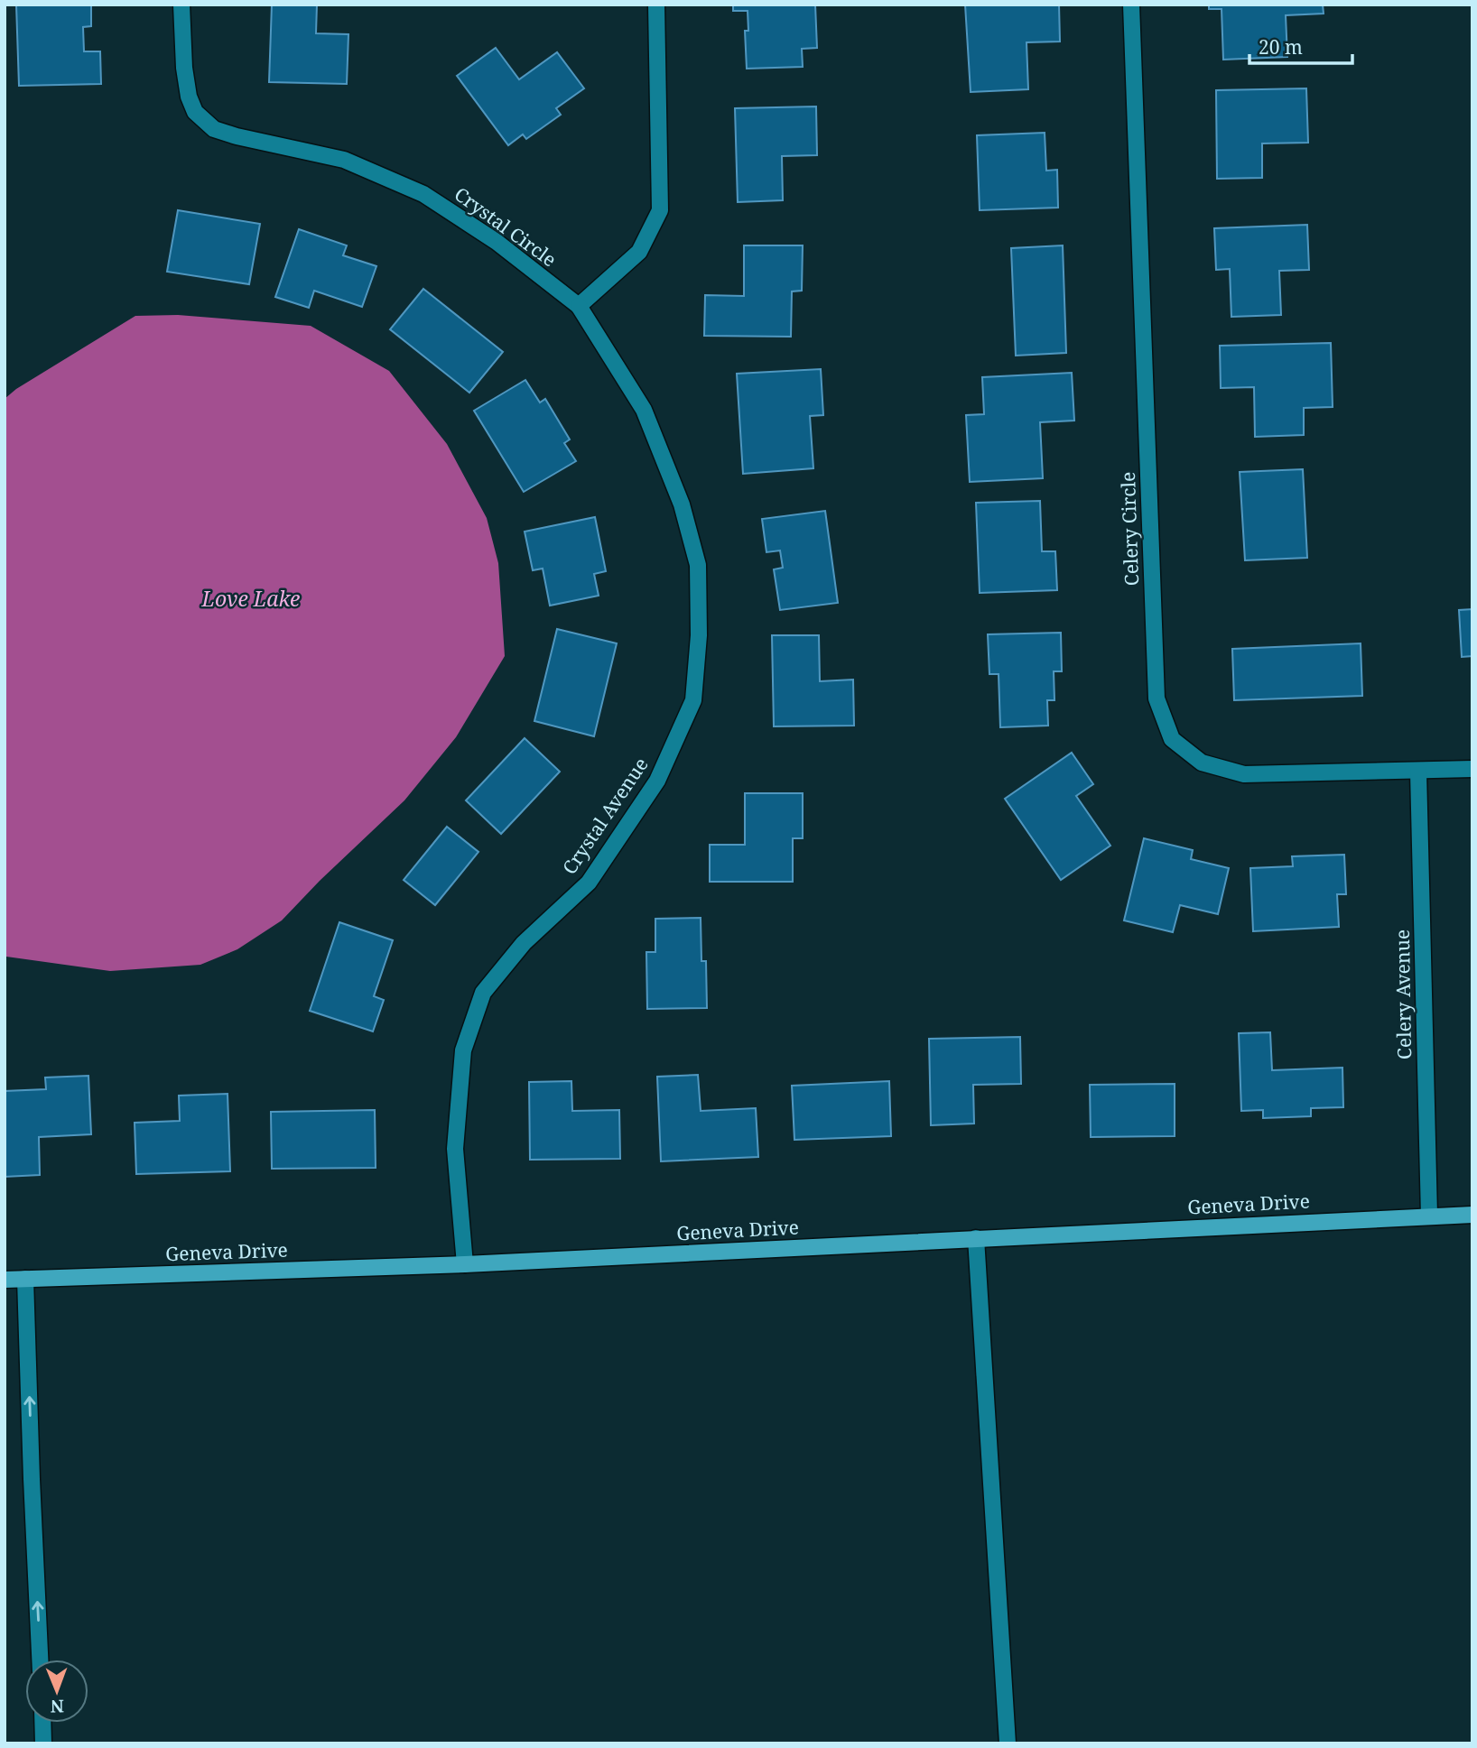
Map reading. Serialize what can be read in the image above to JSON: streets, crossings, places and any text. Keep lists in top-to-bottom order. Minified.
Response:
{"streets":{"main road":["Geneva Drive"],"street":["Crystal Circle","Celery Circle","Crystal Avenue","Celery Avenue"]},"crossings":[["Crystal Circle","Crystal Avenue"],["Celery Circle","Celery Avenue"],["Crystal Avenue","Geneva Drive"],["Celery Avenue","Geneva Drive"]],"water":["Love Lake"],"scale_bar":"20 m","north":"bottom"}
